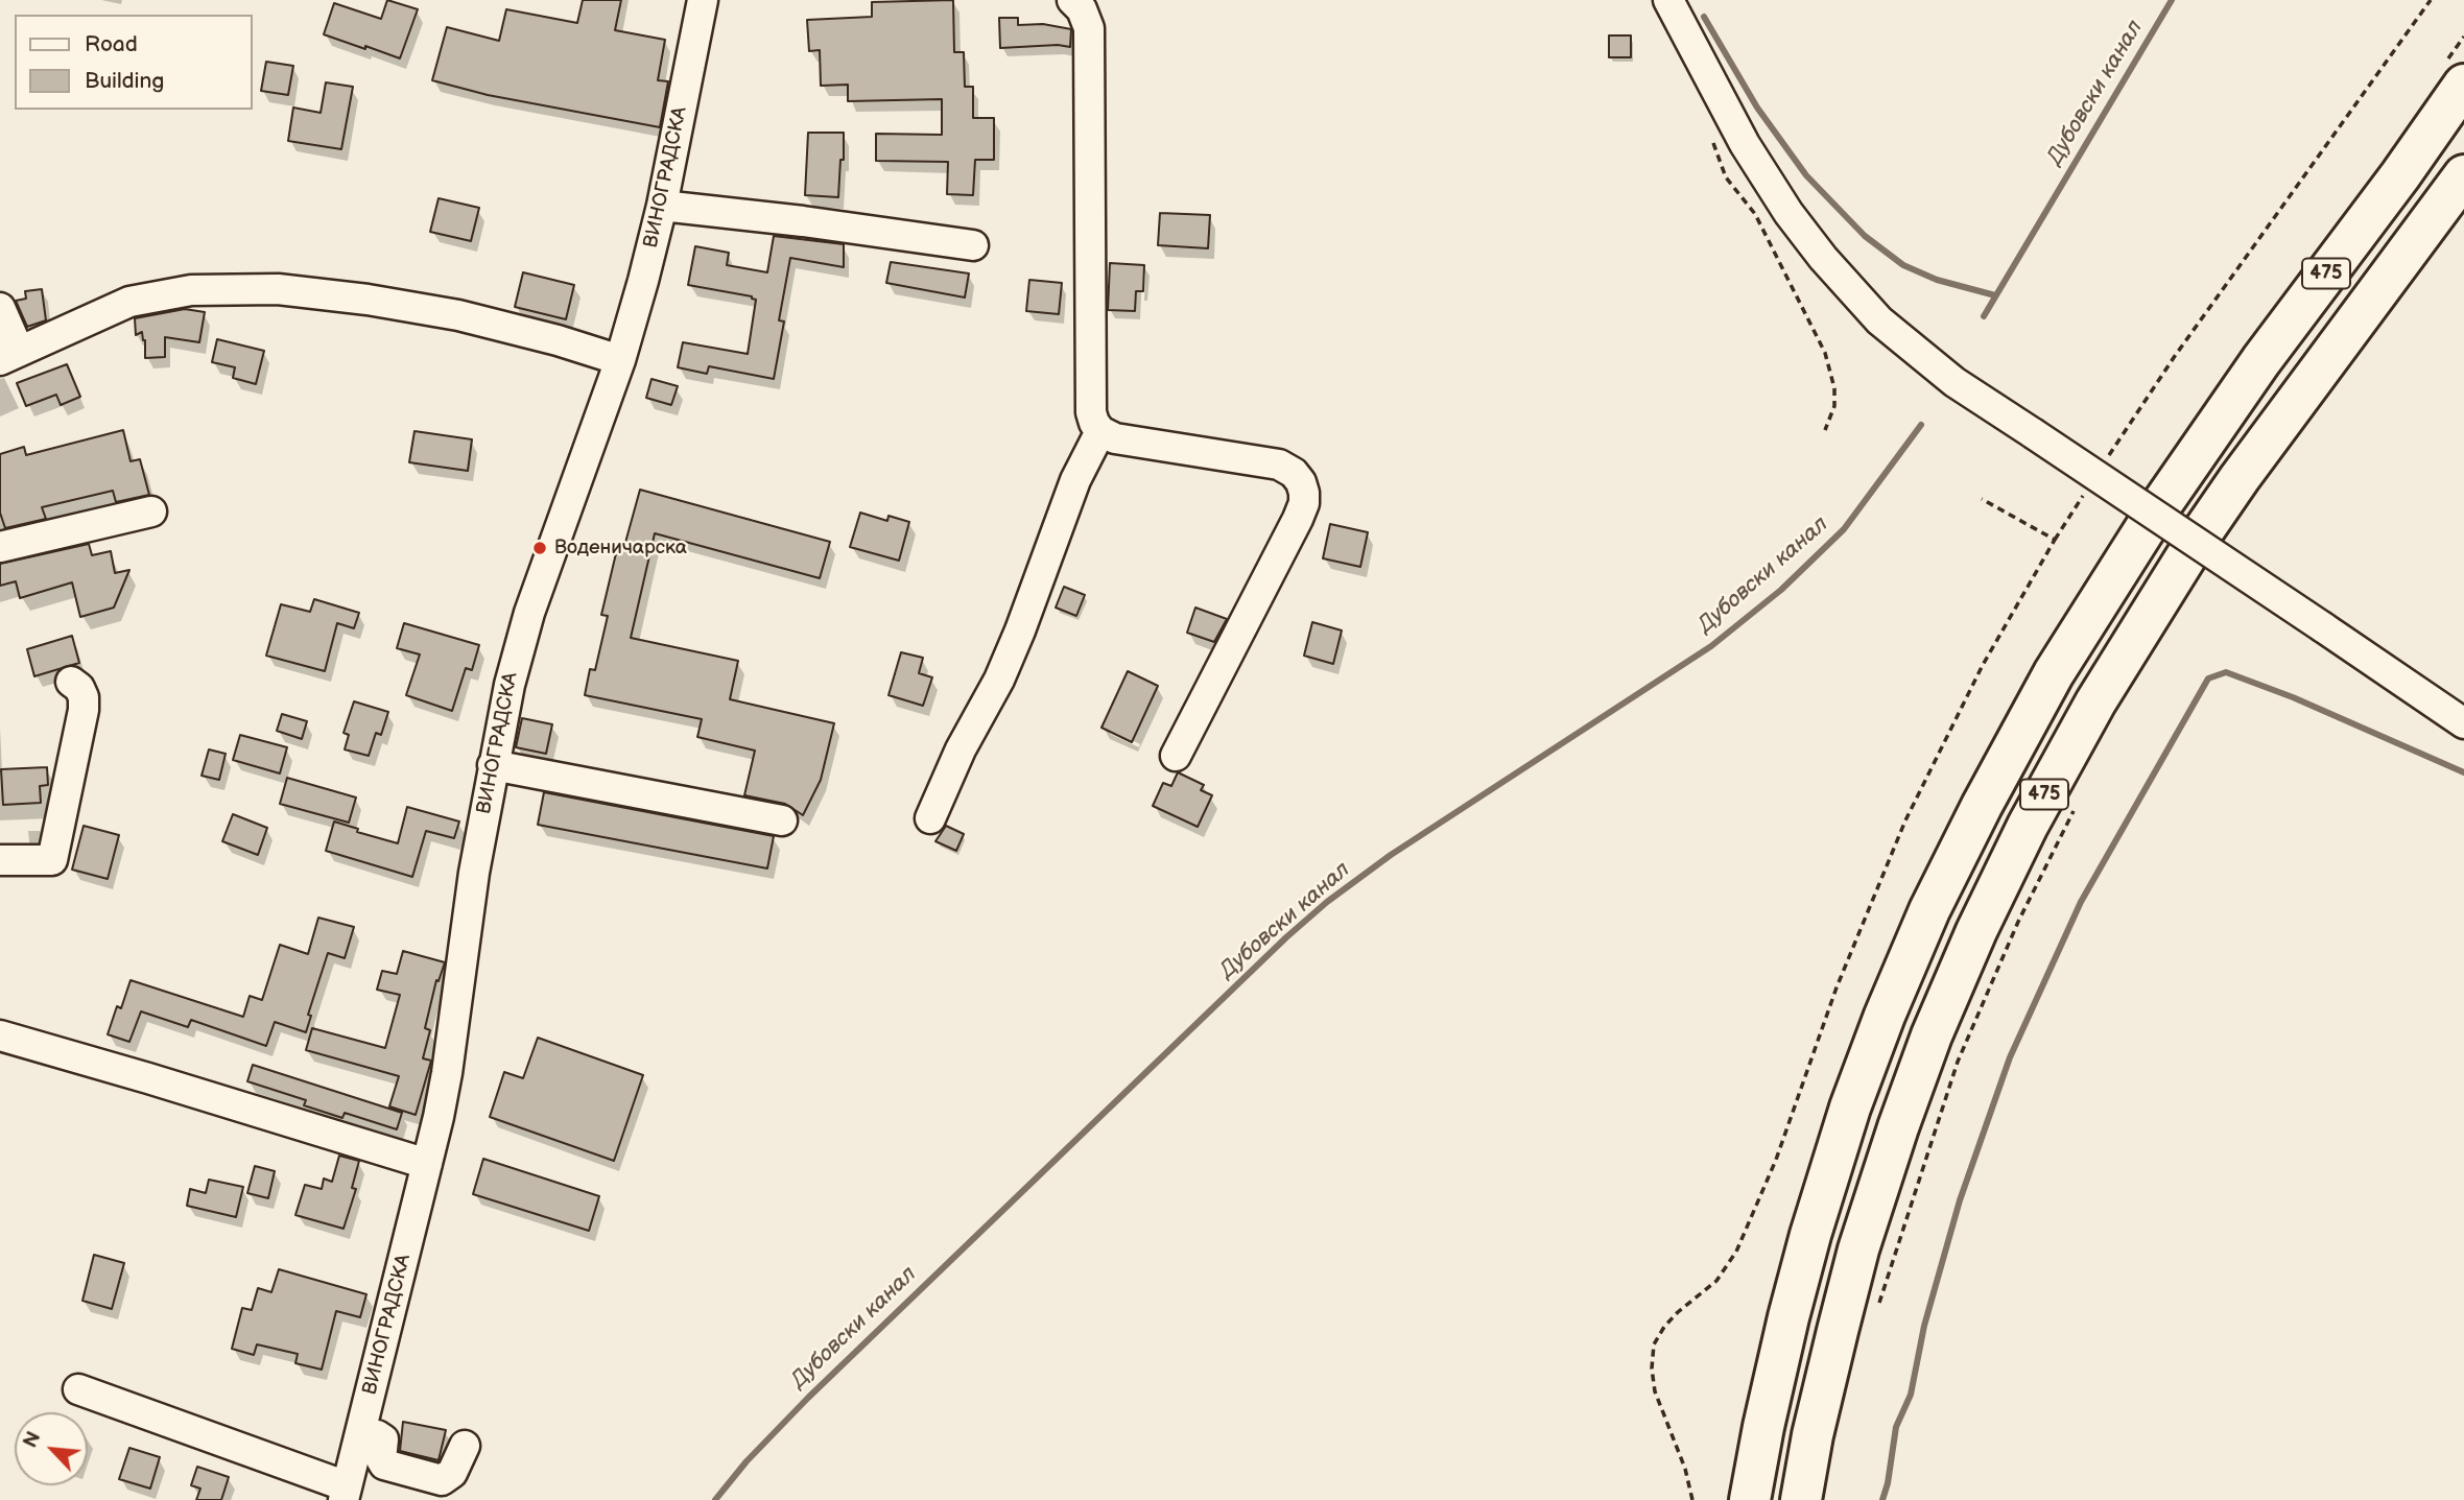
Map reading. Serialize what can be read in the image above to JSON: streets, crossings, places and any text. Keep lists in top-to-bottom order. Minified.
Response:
{"streets":{"highway":["475"],"street":["ВИНОГРАДСКА"]},"water":["Дубовски канал"],"places":["Воденичарска"],"legend":["Road","Building"],"north":"top left"}
